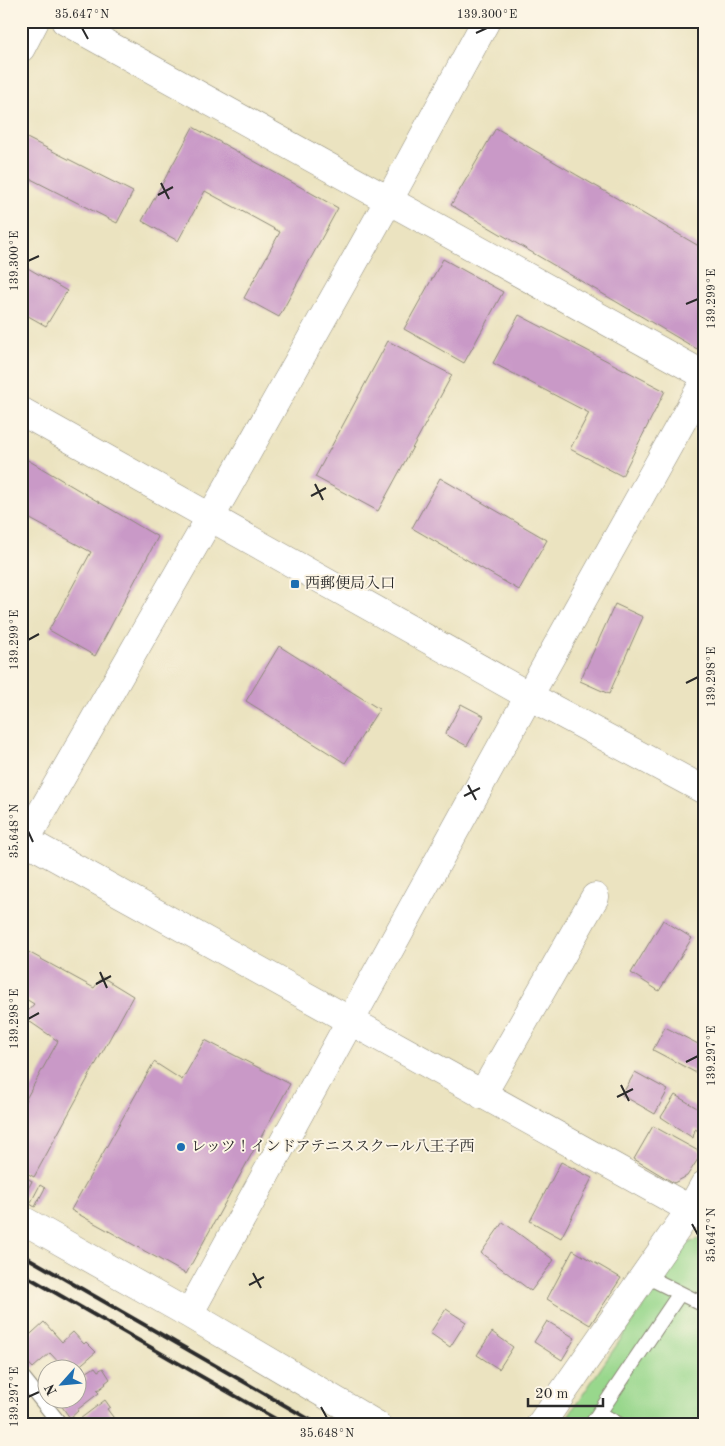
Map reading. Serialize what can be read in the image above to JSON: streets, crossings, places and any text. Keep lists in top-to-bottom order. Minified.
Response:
{"places":{"transit":["西郵便局入口"],"other":["レッツ！インドアテニススクール八王子西"]},"scale_bar":"20 m","north":"bottom left","coordinates":["35.647°N","139.300°E","139.299°E","139.298°E","35.648°N","139.297°E"]}
